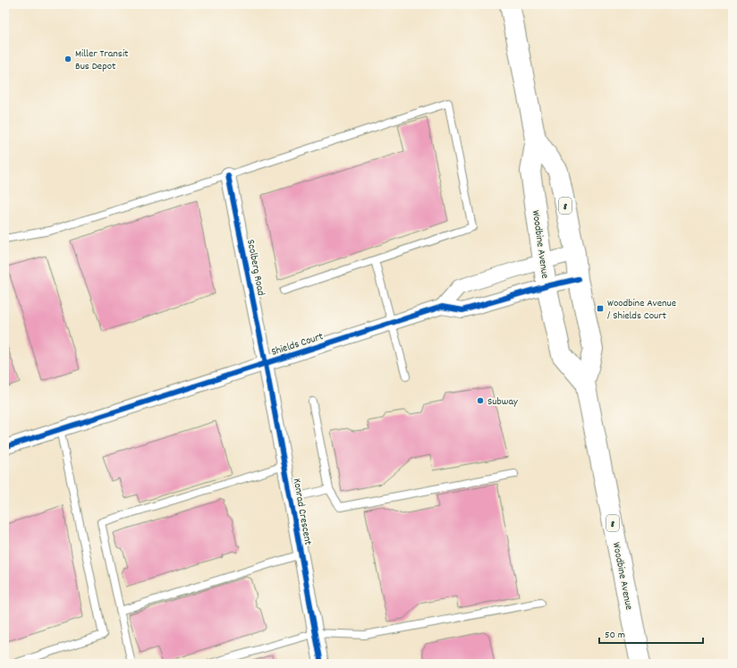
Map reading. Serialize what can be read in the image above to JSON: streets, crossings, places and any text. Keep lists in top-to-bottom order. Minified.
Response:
{"streets":{"main road":["8","Woodbine Avenue"],"street":["Scolberg Road","Shields Court","Konrad Crescent"]},"crossings":[["Woodbine Avenue","Shields Court"],["Scolberg Road","Shields Court"],["Scolberg Road","Konrad Crescent"],["Shields Court","Konrad Crescent"]],"places":{"other":["Miller Transit Bus Depot","Subway"],"transit":["Woodbine Avenue / Shields Court"]},"scale_bar":"50 m"}
